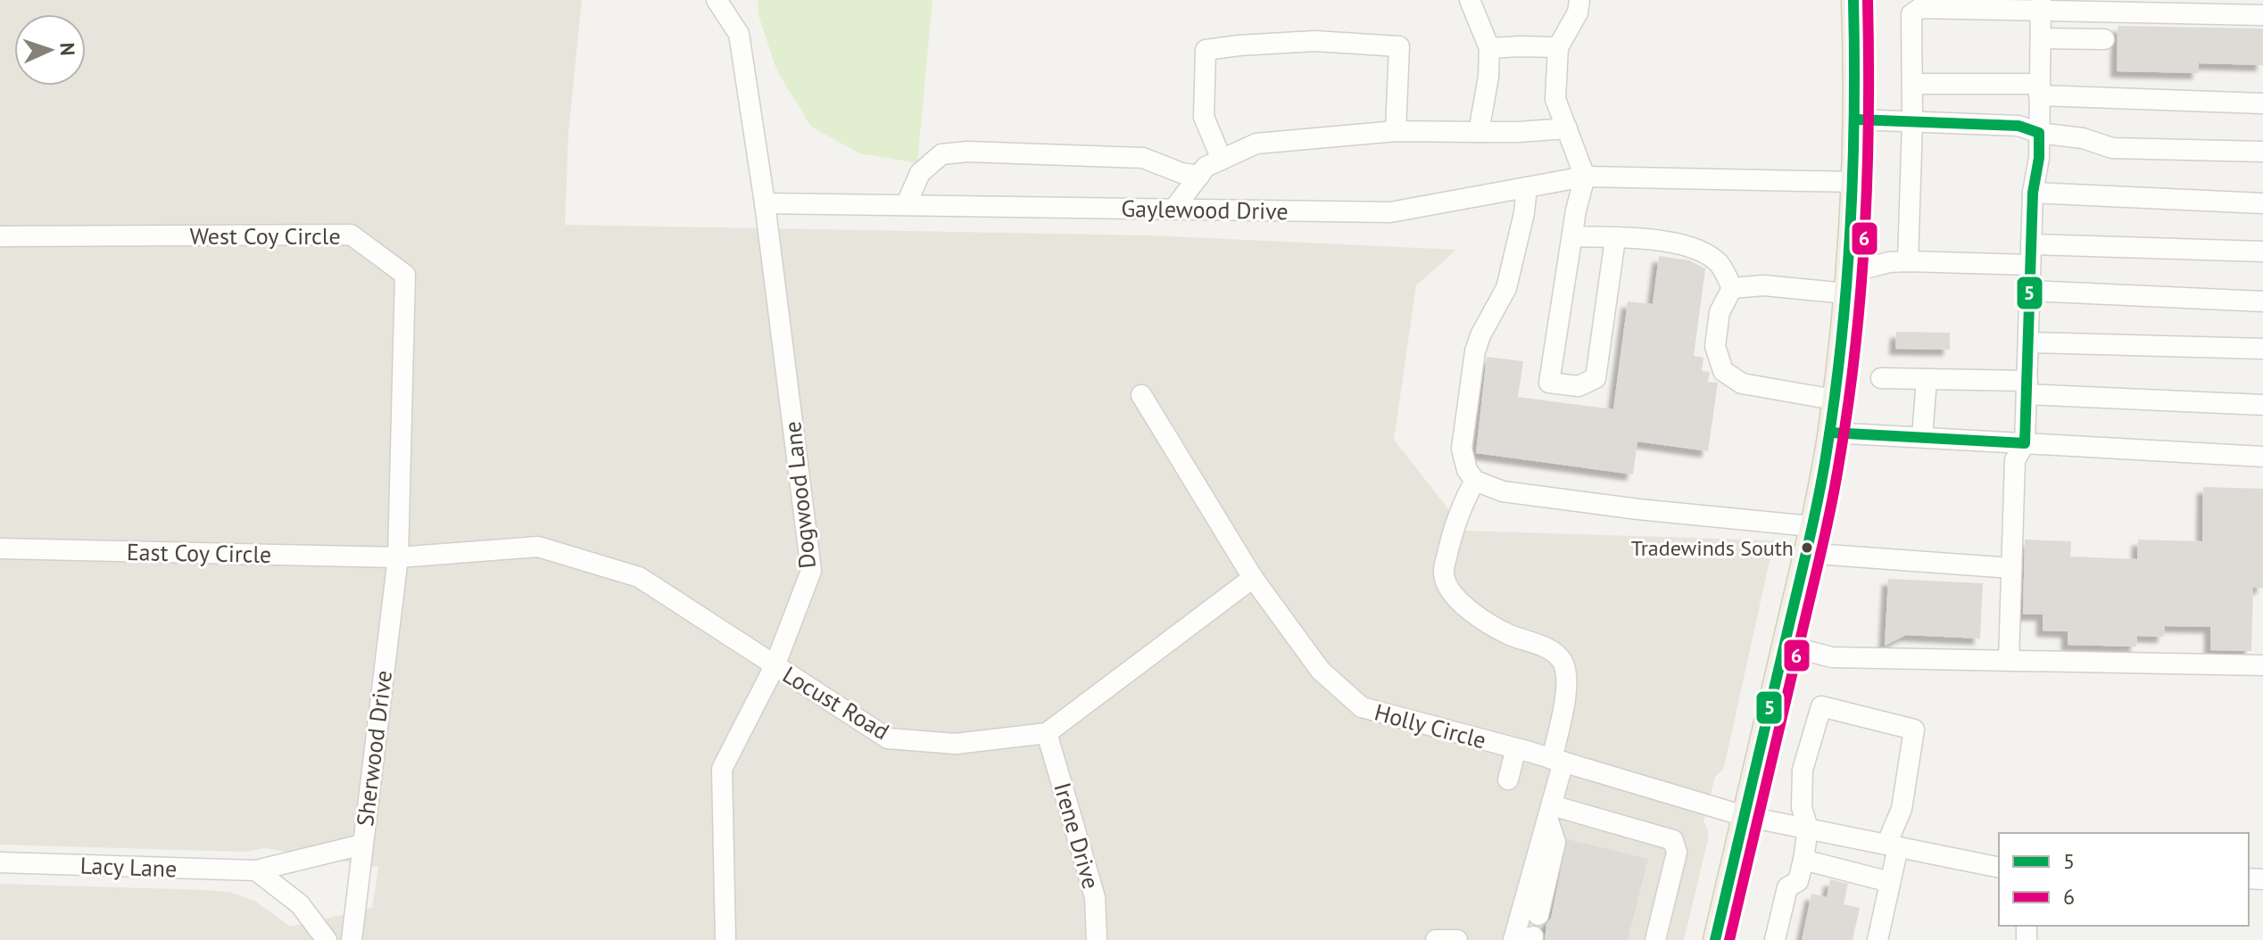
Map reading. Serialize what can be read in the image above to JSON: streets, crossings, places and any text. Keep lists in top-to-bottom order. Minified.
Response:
{"streets":{"street":["Gaylewood Drive","West Coy Circle","Dogwood Lane","East Coy Circle","Locust Road","Holly Circle","Sherwood Drive","Irene Drive","Lacy Lane"]},"crossings":[["Gaylewood Drive","Dogwood Lane"],["West Coy Circle","East Coy Circle"],["West Coy Circle","Locust Road"],["West Coy Circle","Sherwood Drive"],["Dogwood Lane","Locust Road"],["East Coy Circle","Locust Road"],["East Coy Circle","Sherwood Drive"],["Locust Road","Sherwood Drive"],["Locust Road","Irene Drive"],["Sherwood Drive","Lacy Lane"]],"places":["Tradewinds South"],"lines":["transit line 5","transit line 6"],"legend":["5","6"],"north":"right"}
